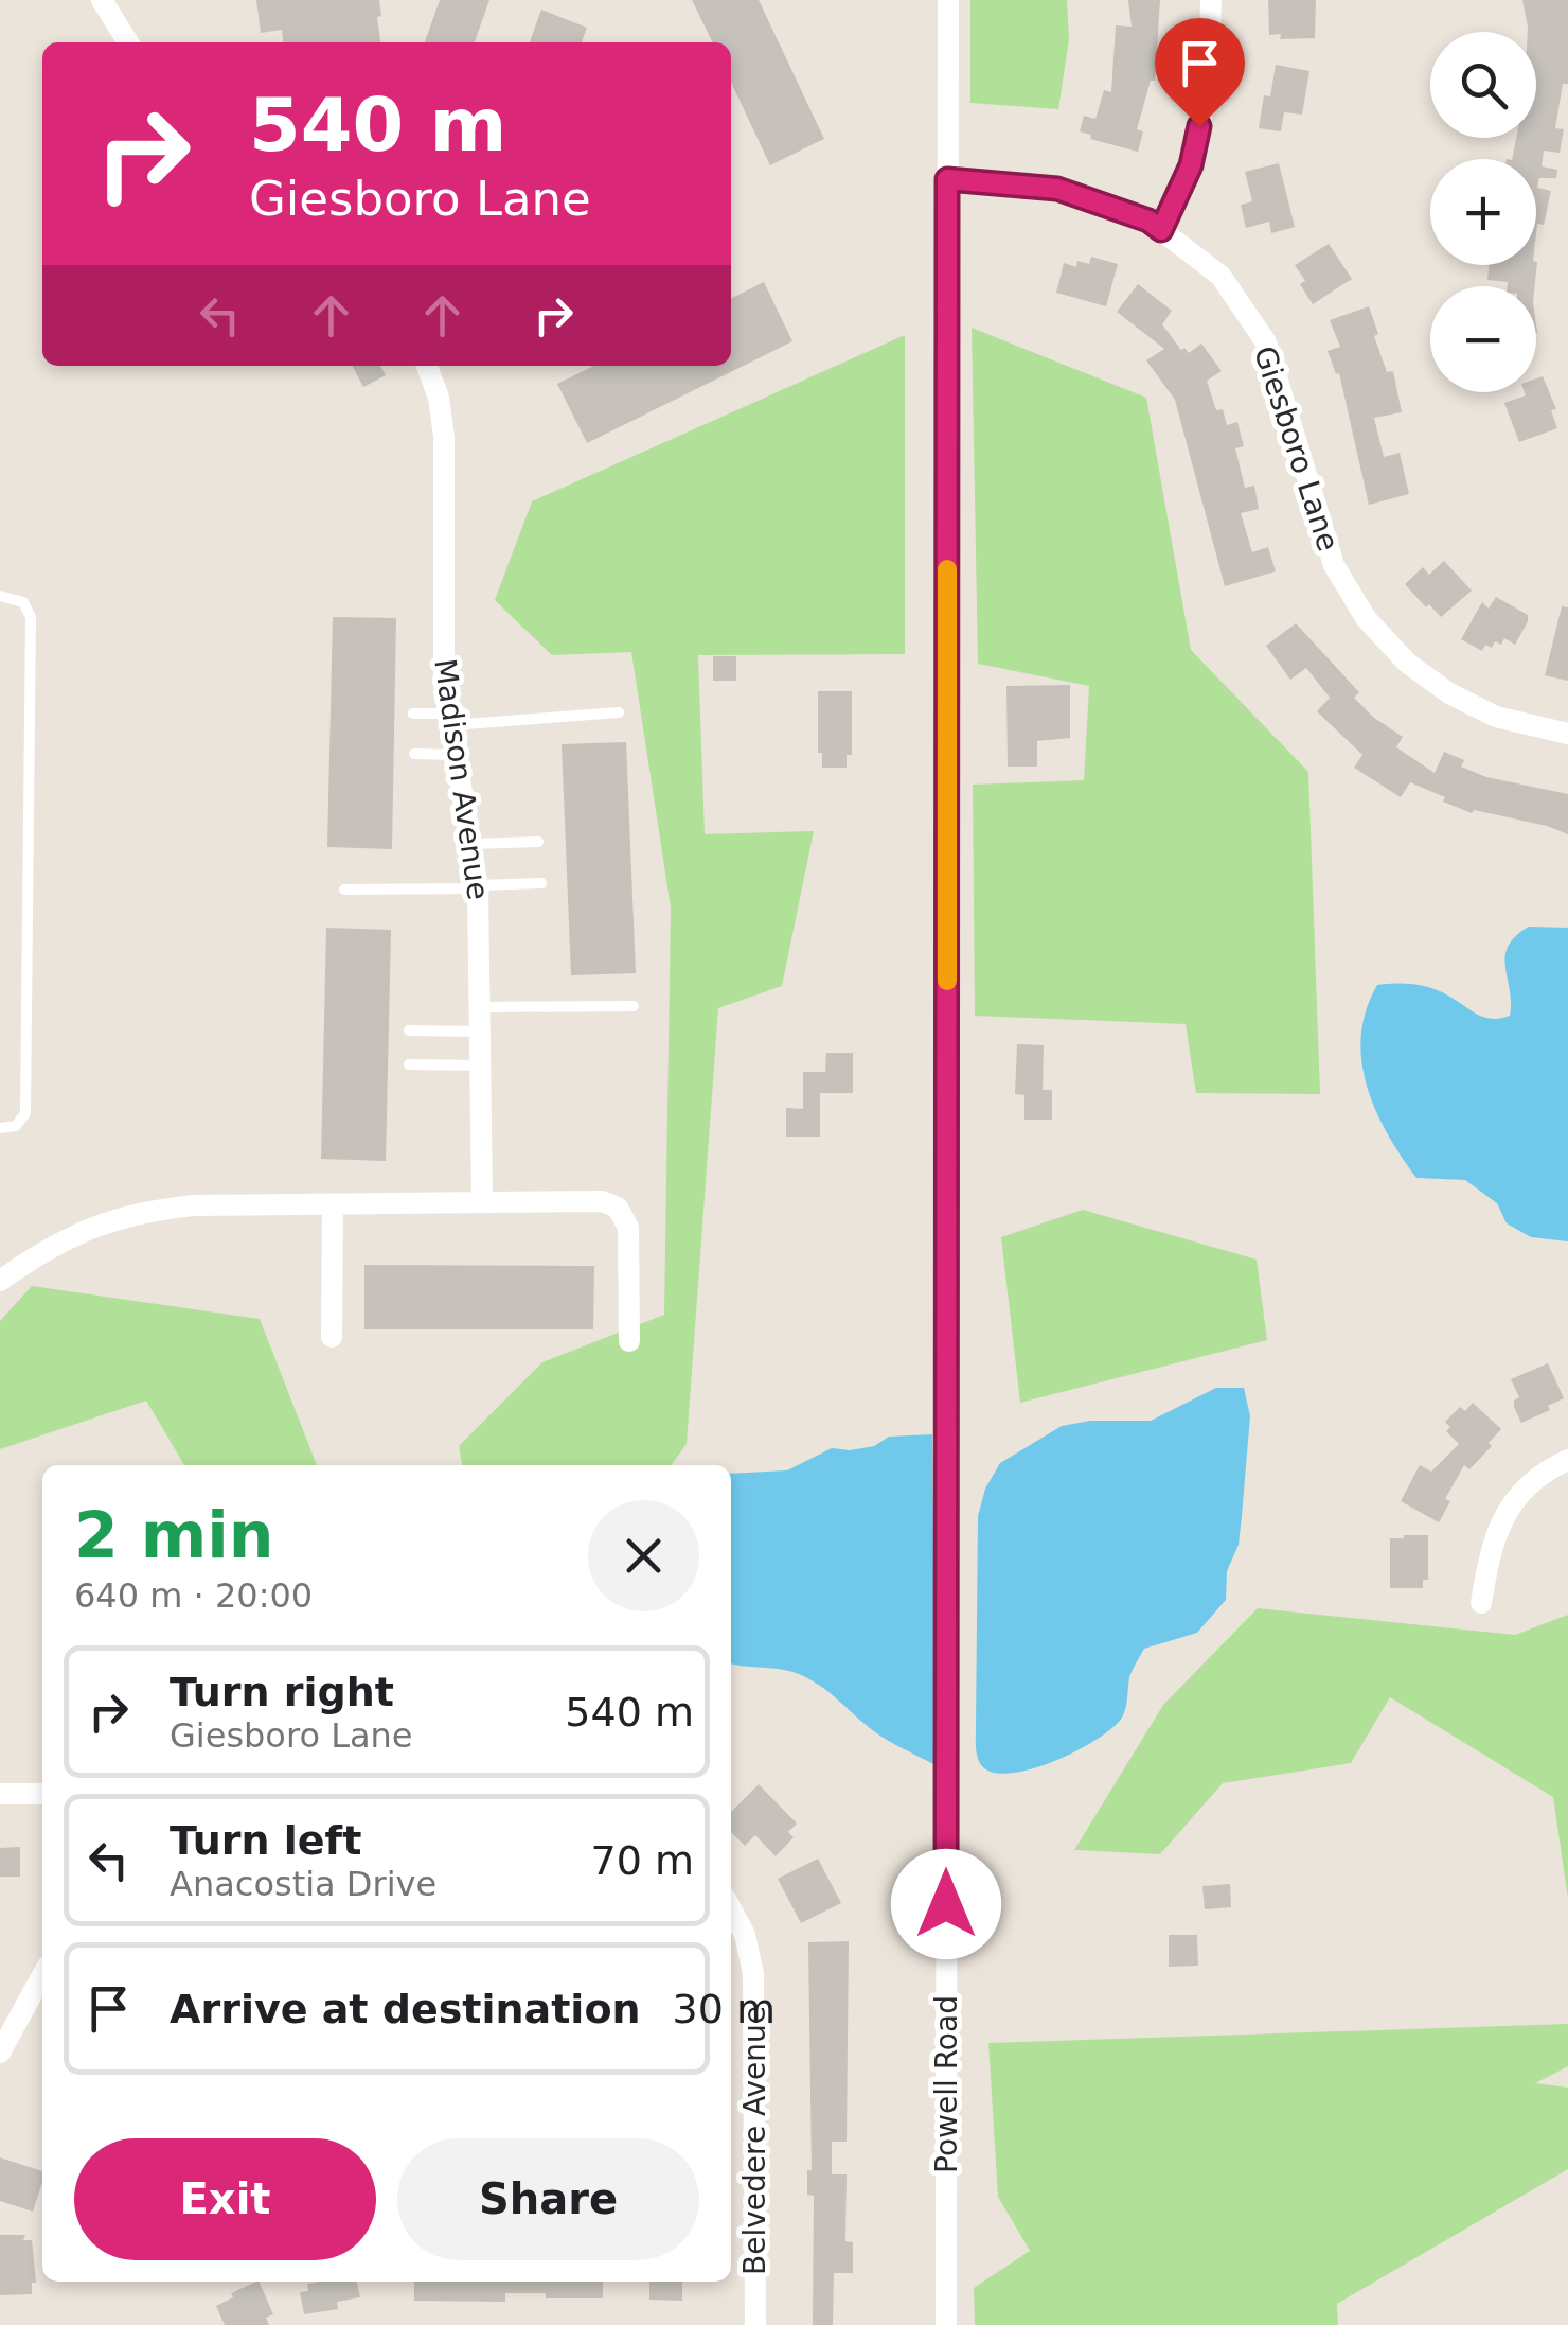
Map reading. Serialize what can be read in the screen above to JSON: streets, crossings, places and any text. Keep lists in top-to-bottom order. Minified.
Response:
{"streets":{"street":["Giesboro Lane","Madison Avenue","Powell Road","Belvedere Avenue"]},"crossings":[["Giesboro Lane","Powell Road"]],"page":{"map_buttons":["+","−"],"turn":["540 m","Giesboro Lane"],"heading":["2 min","640 m · 20:00"],"list":[{"name":"Turn right","note":"Giesboro Lane","value":"540 m"},{"name":"Turn left","note":"Anacostia Drive","value":"70 m"},{"name":"Arrive at destination","value":"30 m"}],"buttons":["Exit","Share"]}}
